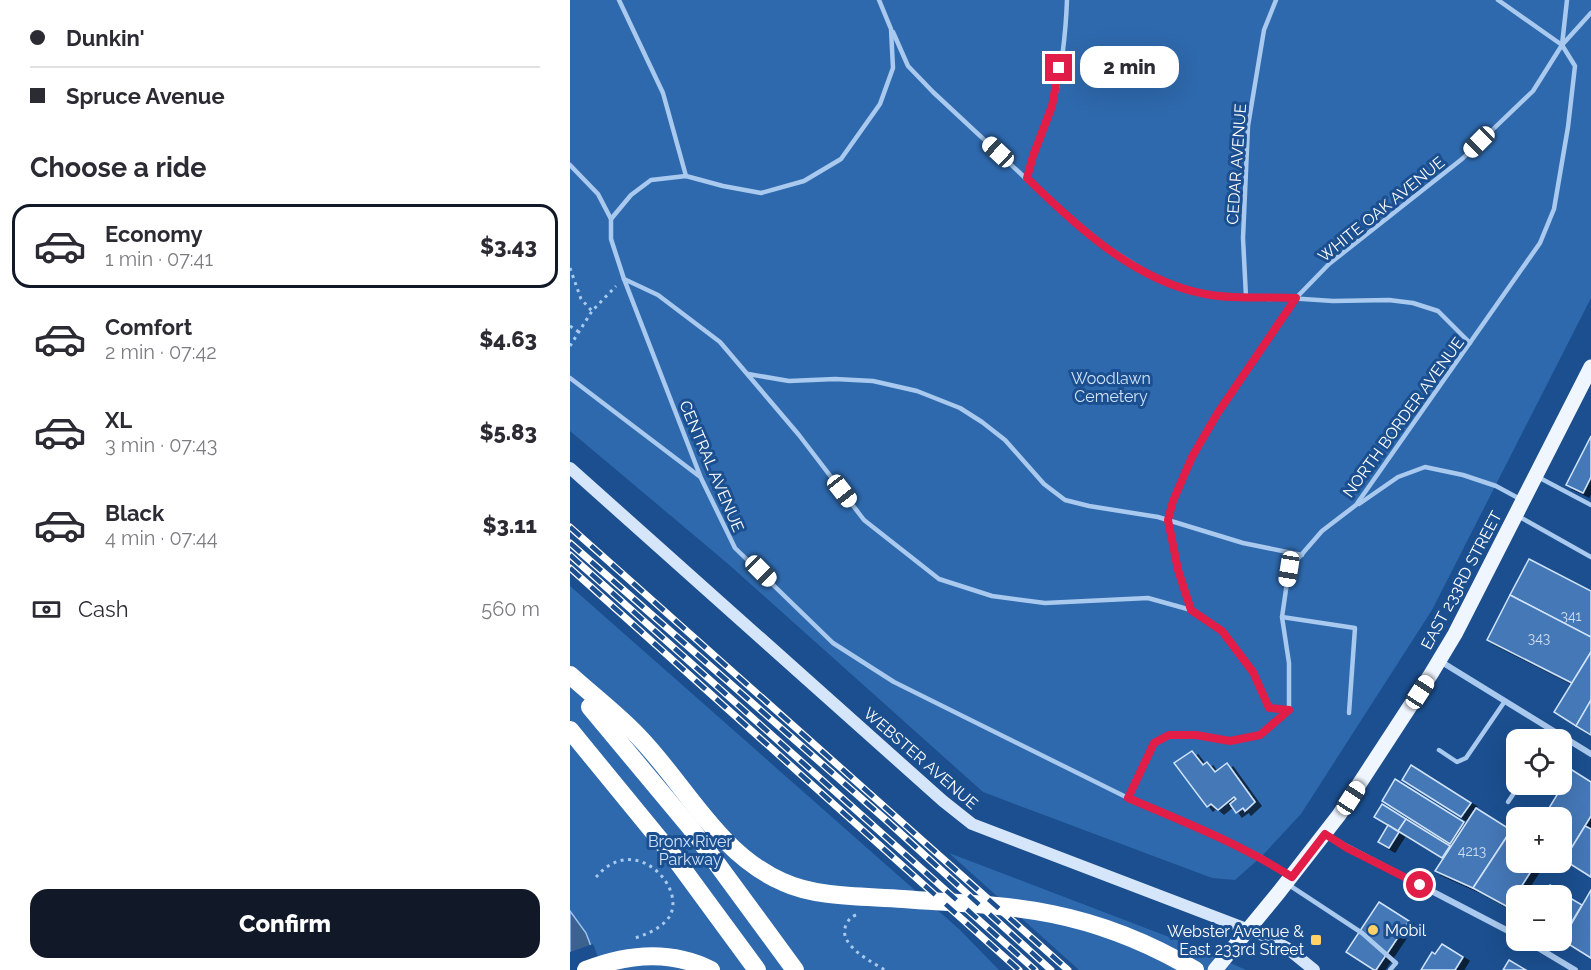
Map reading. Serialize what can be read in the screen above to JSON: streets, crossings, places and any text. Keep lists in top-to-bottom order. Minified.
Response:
{"streets":{"main road":["EAST 233RD STREET","WEBSTER AVENUE"],"lane":["CEDAR AVENUE","WHITE OAK AVENUE","NORTH BORDER AVENUE","CENTRAL AVENUE"]},"crossings":[["WHITE OAK AVENUE","NORTH BORDER AVENUE"],["CENTRAL AVENUE","EAST 233RD STREET"],["EAST 233RD STREET","WEBSTER AVENUE"]],"parks":["Woodlawn Cemetery","Bronx River Parkway"],"places":{"other":["Mobil"],"transit":["Webster Avenue & East 233rd Street"]},"house_numbers":["341","343","4213"],"page":{"banner":["Dunkin'","Spruce Avenue"],"bubble":"2 min","heading":"Choose a ride","list":[{"name":"Economy","note":"1 min · 07:41","value":"$3.43"},{"name":"Comfort","note":"2 min · 07:42","value":"$4.63"},{"name":"XL","note":"3 min · 07:43","value":"$5.83"},{"name":"Black","note":"4 min · 07:44","value":"$3.11"}],"pay":["Cash","560 m"],"map_buttons":["+","−"],"buttons":"Confirm"}}
